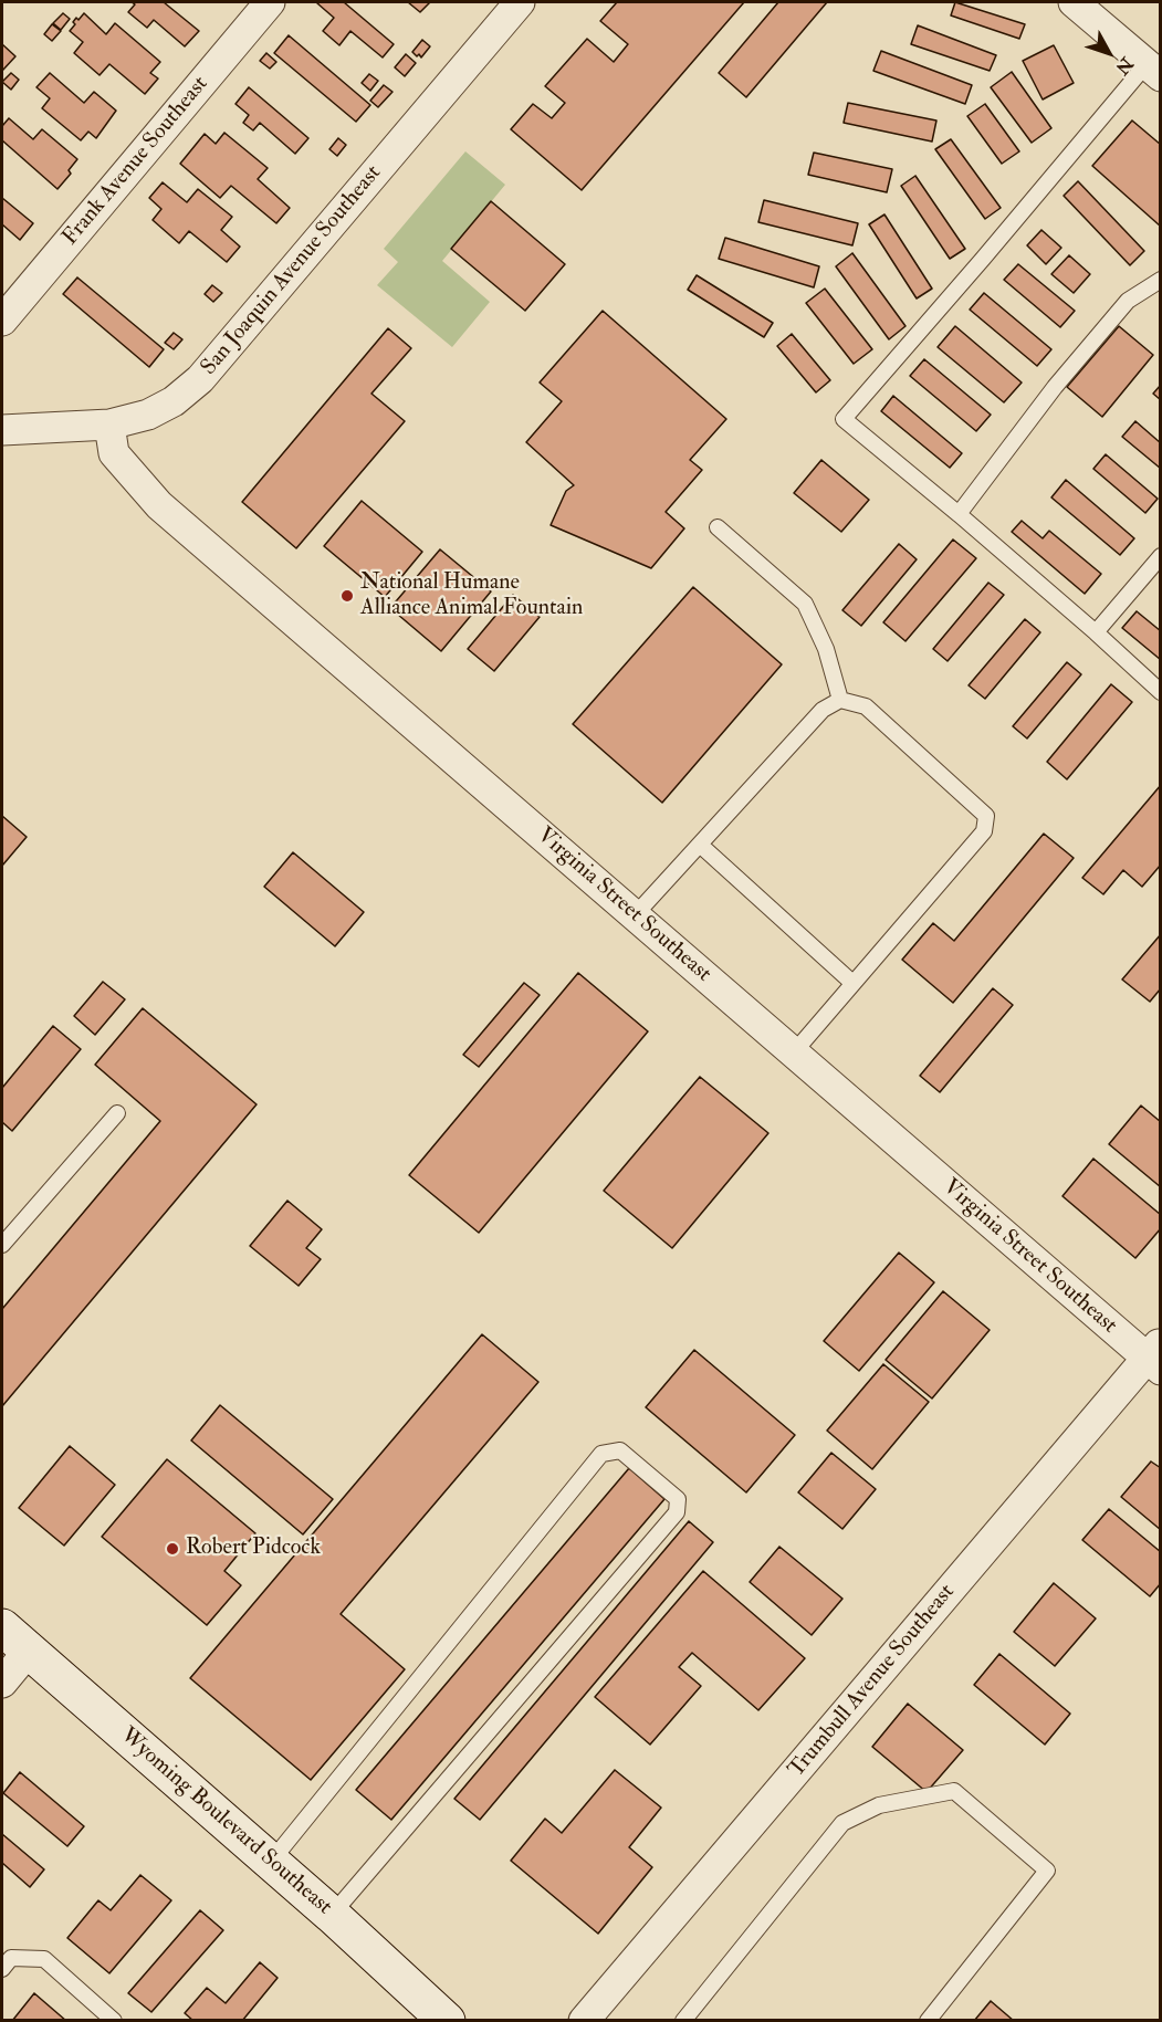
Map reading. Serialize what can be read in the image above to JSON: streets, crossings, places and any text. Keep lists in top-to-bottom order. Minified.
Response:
{"streets":{"main road":["Wyoming Boulevard Southeast"],"street":["Frank Avenue Southeast","San Joaquin Avenue Southeast","Virginia Street Southeast","Trumbull Avenue Southeast"]},"crossings":[["San Joaquin Avenue Southeast","Virginia Street Southeast"],["Virginia Street Southeast","Trumbull Avenue Southeast"]],"places":["National Humane Alliance Animal Fountain","Robert Pidcock"],"north":"bottom right"}
